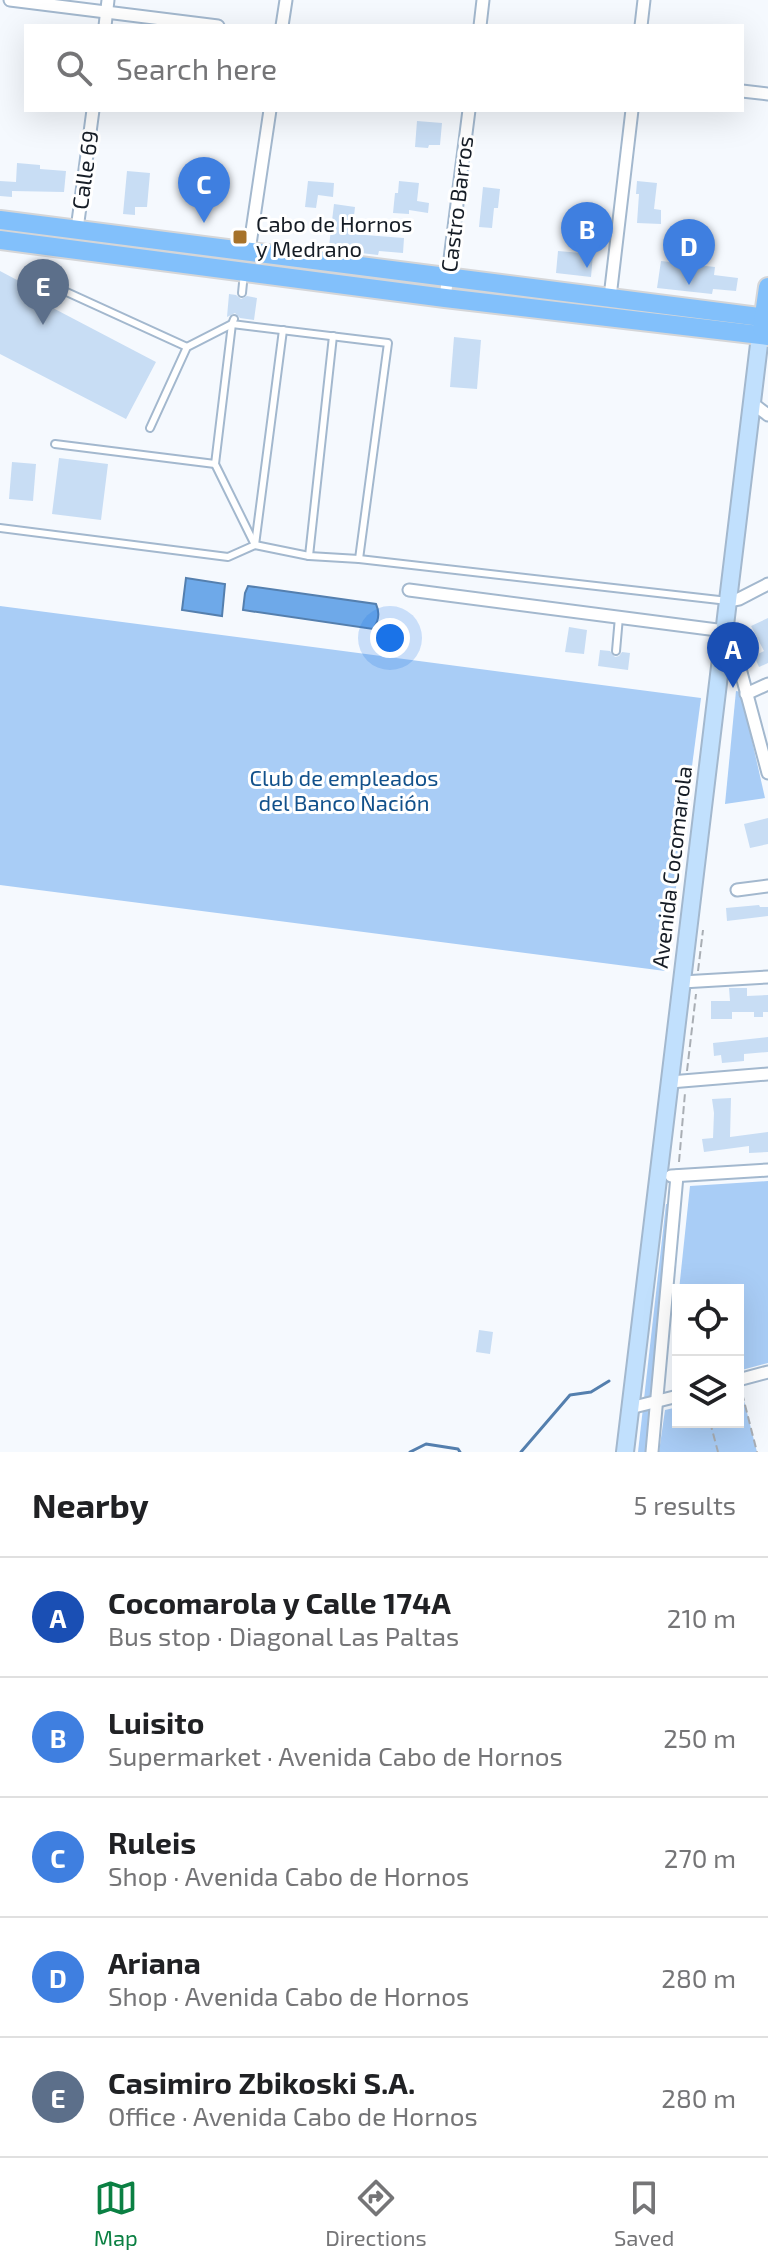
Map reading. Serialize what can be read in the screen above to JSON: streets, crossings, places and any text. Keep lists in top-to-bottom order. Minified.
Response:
{"streets":{"main road":["Avenida Cocomarola"],"street":["Calle 69","Castro Barros"]},"parks":["Club de empleados del Banco Nación"],"places":{"transit":["Cabo de Hornos y Medrano"]},"page":{"search":"Search here","pins":["C","B","D","E","A"],"heading":["Nearby","5 results"],"list":[{"mark":"A","name":"Cocomarola y Calle 174A","note":"Bus stop · Diagonal Las Paltas","value":"210 m"},{"mark":"B","name":"Luisito","note":"Supermarket · Avenida Cabo de Hornos","value":"250 m"},{"mark":"C","name":"Ruleis","note":"Shop · Avenida Cabo de Hornos","value":"270 m"},{"mark":"D","name":"Ariana","note":"Shop · Avenida Cabo de Hornos","value":"280 m"},{"mark":"E","name":"Casimiro Zbikoski S.A.","note":"Office · Avenida Cabo de Hornos","value":"280 m"}],"nav":["Map","Directions","Saved"]}}
